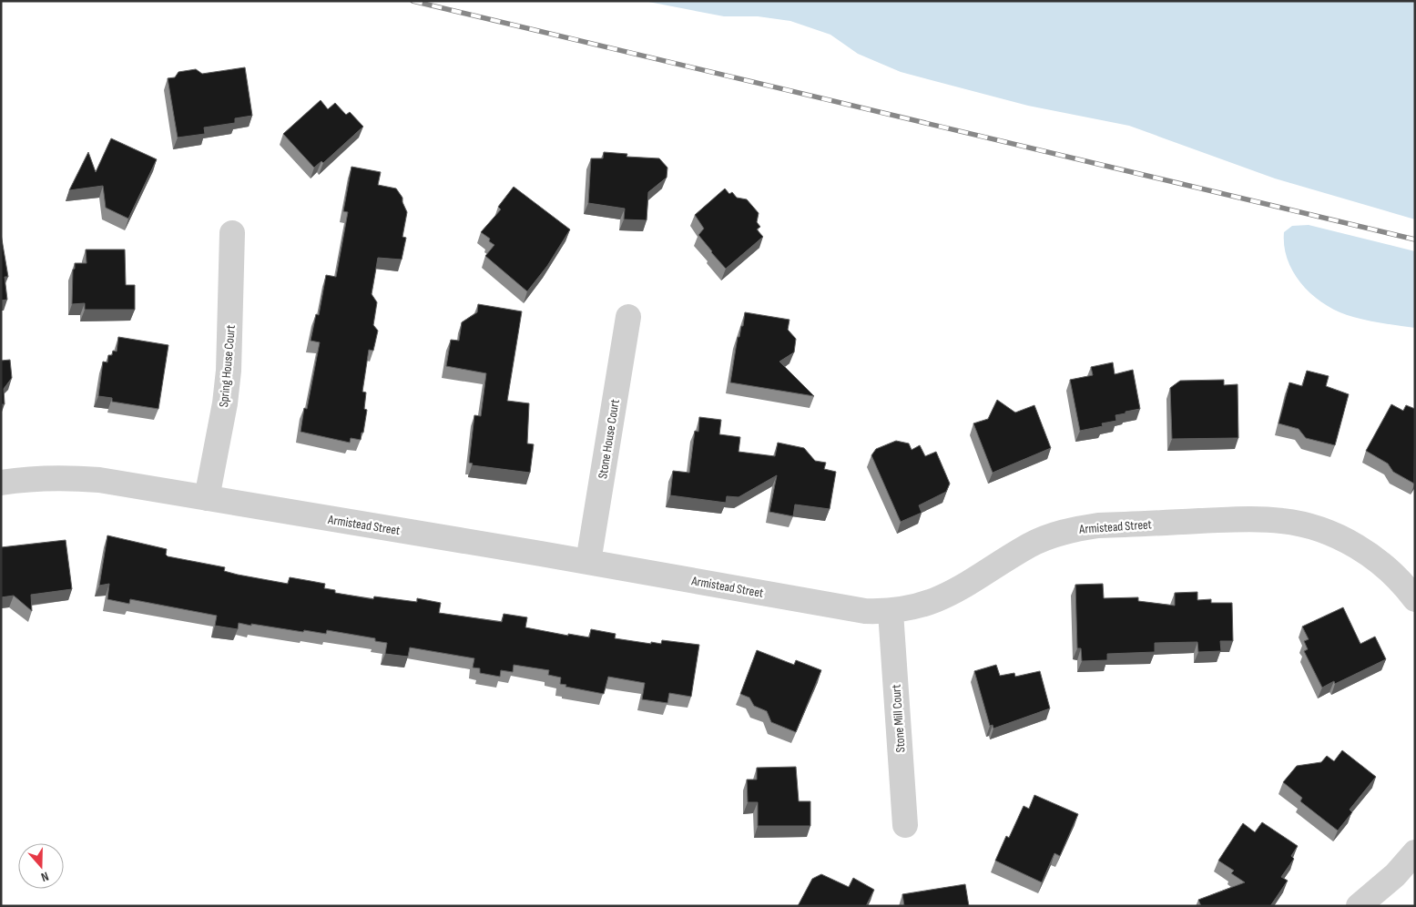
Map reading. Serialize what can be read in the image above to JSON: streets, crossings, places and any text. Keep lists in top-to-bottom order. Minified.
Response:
{"streets":{"street":["Spring House Court","Stone House Court","Armistead Street","Stone Mill Court"]},"crossings":[["Spring House Court","Armistead Street"],["Stone House Court","Armistead Street"],["Armistead Street","Stone Mill Court"]],"north":"bottom"}
